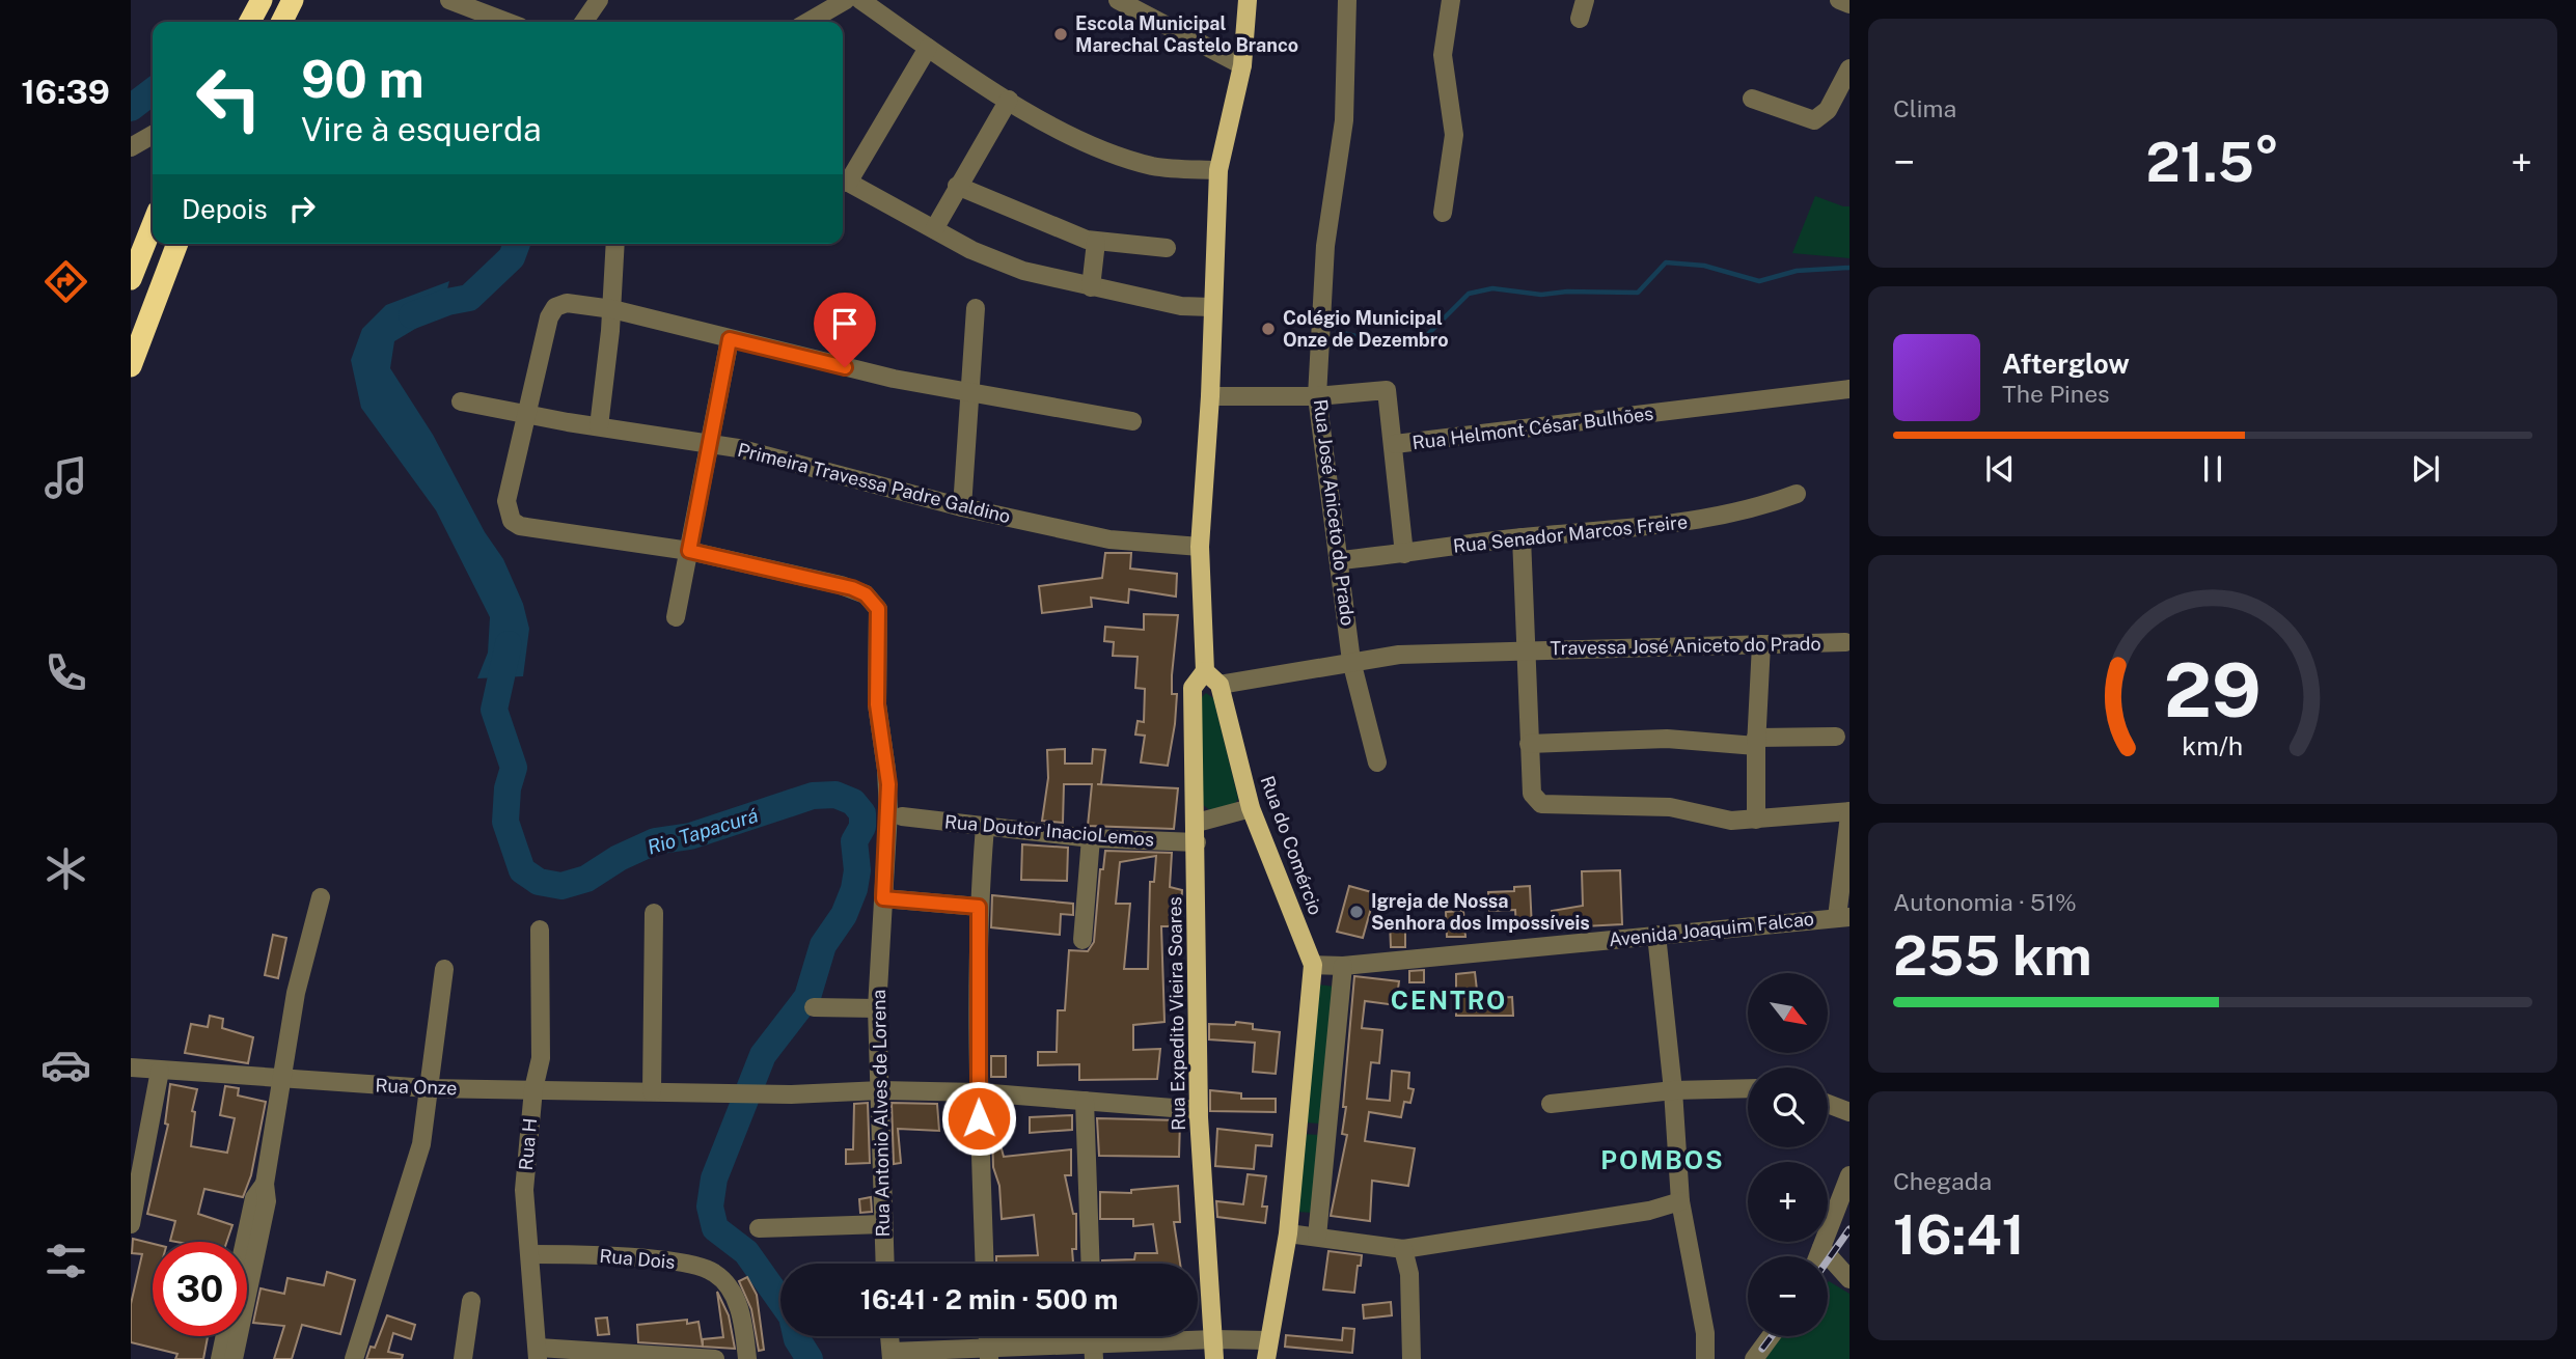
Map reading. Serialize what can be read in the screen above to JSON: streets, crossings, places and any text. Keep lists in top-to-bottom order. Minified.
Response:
{"streets":{"main road":["Rua do Comércio","Rua Expedito Vieira Soares"],"street":["Rua Helmont César Bulhões","Primeira Travessa Padre Galdino","Rua José Aniceto do Prado","Rua Senador Marcos Freire","Travessa José Aniceto do Prado","Rua Doutor InacioLemos","Avenida Joaquim Falcao","Rua Onze","Rua Antonio Alves de Lorena","Rua H","Rua Dois"]},"crossings":[["Rua Helmont César Bulhões","Rua José Aniceto do Prado"],["Rua Helmont César Bulhões","Rua Senador Marcos Freire"],["Rua José Aniceto do Prado","Rua Senador Marcos Freire"],["Rua José Aniceto do Prado","Travessa José Aniceto do Prado"],["Rua Senador Marcos Freire","Travessa José Aniceto do Prado"],["Travessa José Aniceto do Prado","Rua do Comércio"],["Rua Doutor InacioLemos","Rua Expedito Vieira Soares"],["Rua do Comércio","Avenida Joaquim Falcao"],["Rua Expedito Vieira Soares","Rua Onze"],["Rua Onze","Rua Antonio Alves de Lorena"],["Rua Onze","Rua H"],["Rua H","Rua Dois"]],"districts":["CENTRO","POMBOS"],"water":["Rio Tapacurá"],"places":["Escola Municipal Marechal Castelo Branco","Colégio Municipal Onze de Dezembro","Igreja de Nossa Senhora dos Impossíveis"],"north":"bottom right","page":{"tabs":"16:39","tile":["Clima",["Autonomia · 51%","255 km"],["Chegada","16:41"]],"turn":["90 m","Vire à esquerda"],"heat":["−","21.5°","+"],"then":"Depois","song":["Afterglow","The Pines"],"map_buttons":["+","−"],"limit":"30","trip":"16:41 · 2 min · 500 m","gauge":["29","km/h"]}}
